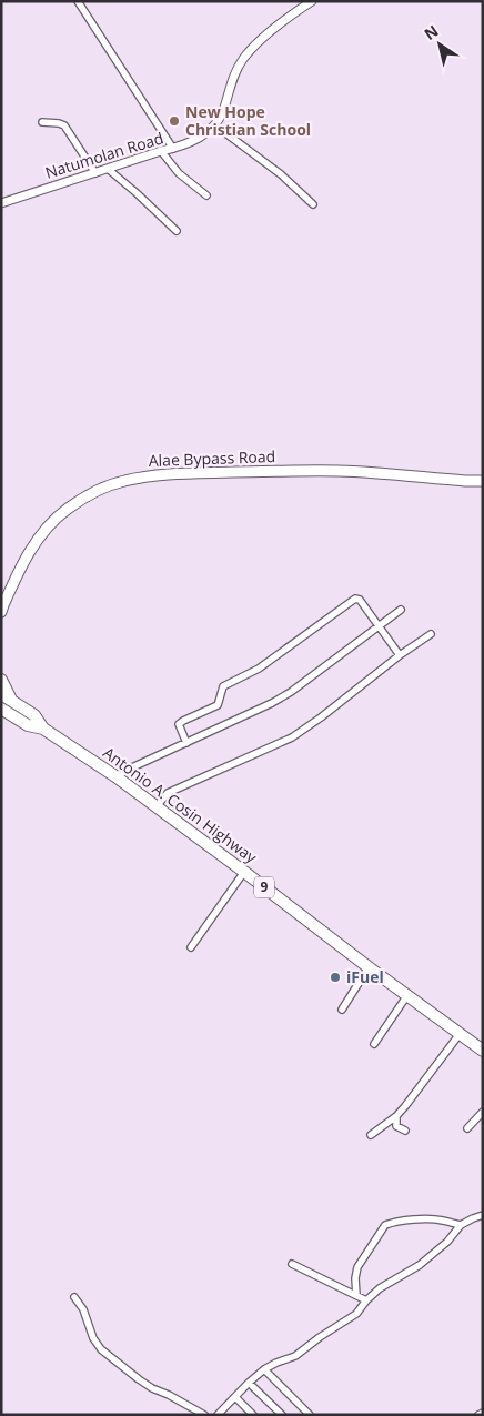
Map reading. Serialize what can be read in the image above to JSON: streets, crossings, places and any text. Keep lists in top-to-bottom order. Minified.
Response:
{"streets":{"highway":["Antonio A. Cosin Highway","9"],"main road":["Alae Bypass Road"],"street":["Natumolan Road"]},"places":["New Hope Christian School","iFuel"],"north":"top left"}
